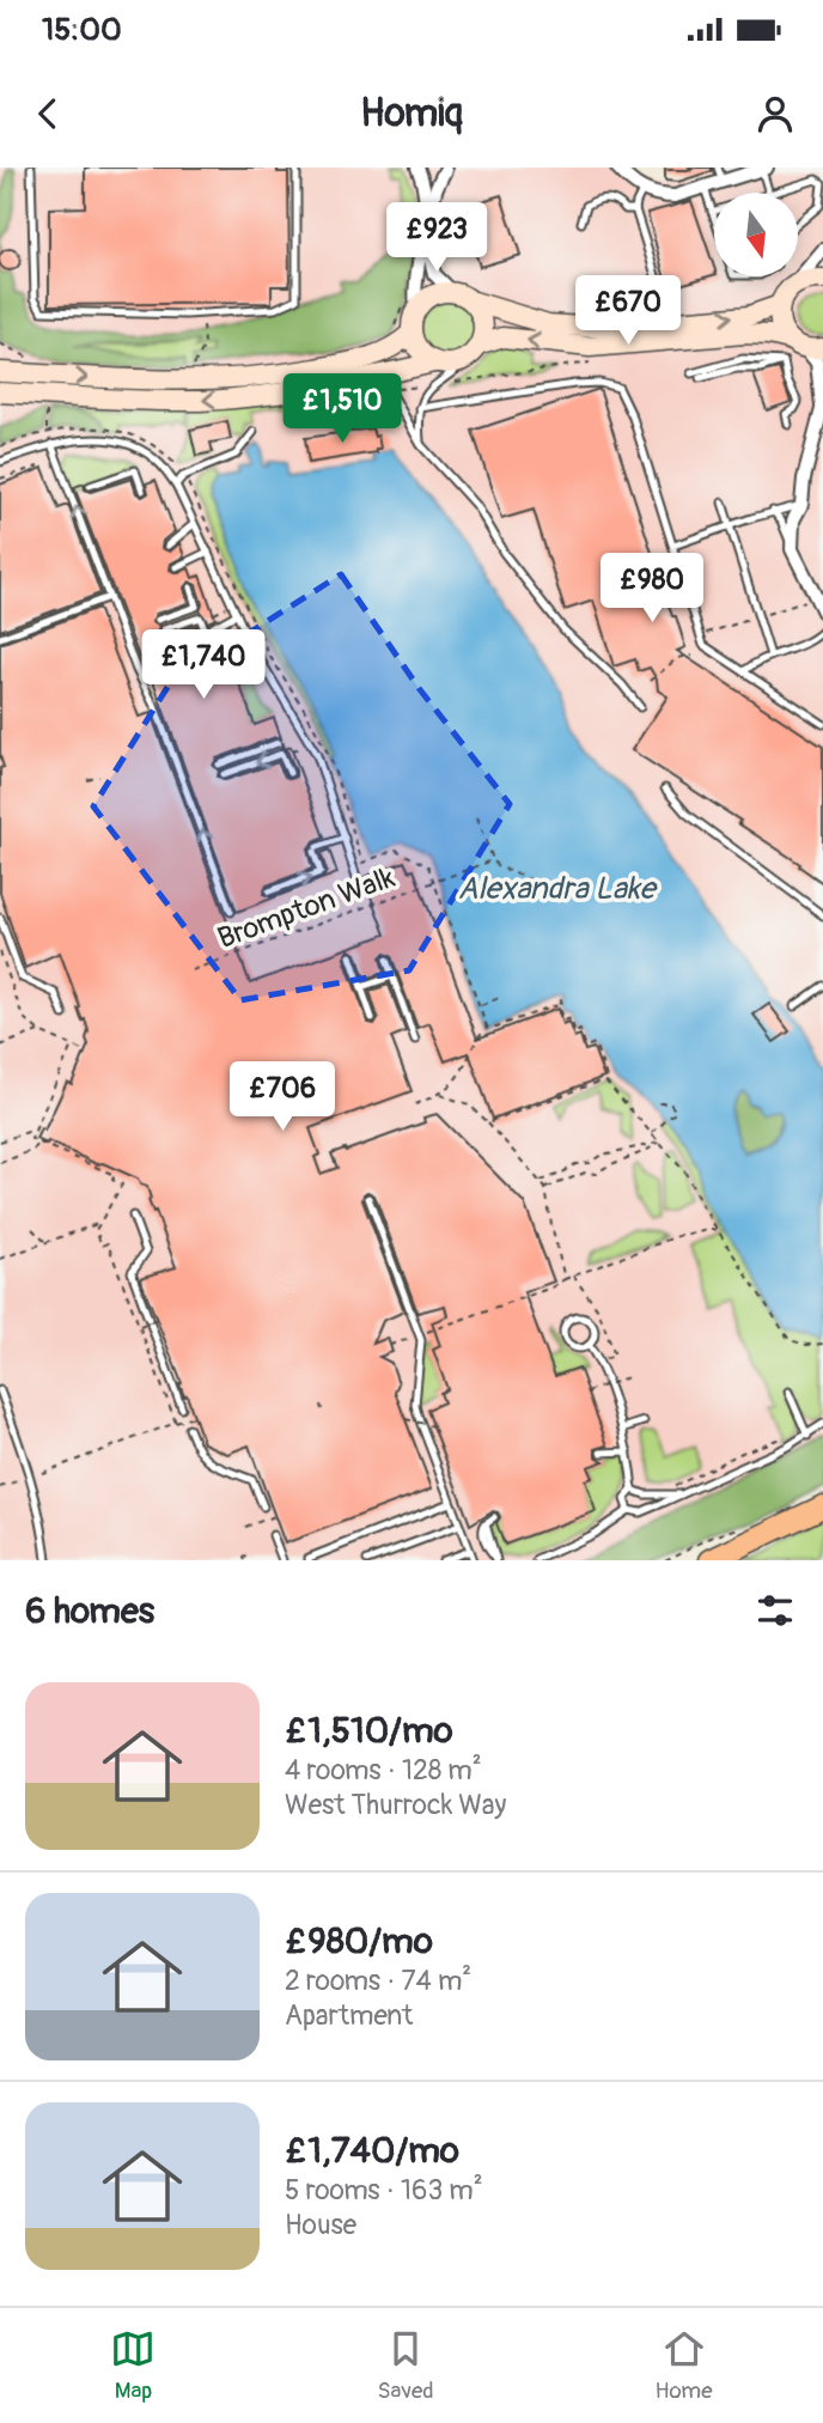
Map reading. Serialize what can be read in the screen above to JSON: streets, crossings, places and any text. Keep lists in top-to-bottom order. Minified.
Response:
{"streets":{"path":["Brompton Walk"]},"water":["Alexandra Lake"],"north":"bottom","page":{"status":"15:00","header":"Homiq","price":["£923","£670","£1,510","£980","£1,740","£706"],"heading":"6 homes","list":[{"name":"£1,510/mo","note":"4 rooms · 128 m² · West Thurrock Way"},{"name":"£980/mo","note":"2 rooms · 74 m² · Apartment"},{"name":"£1,740/mo","note":"5 rooms · 163 m² · House"}],"tabs":["Map","Saved","Home"]}}
